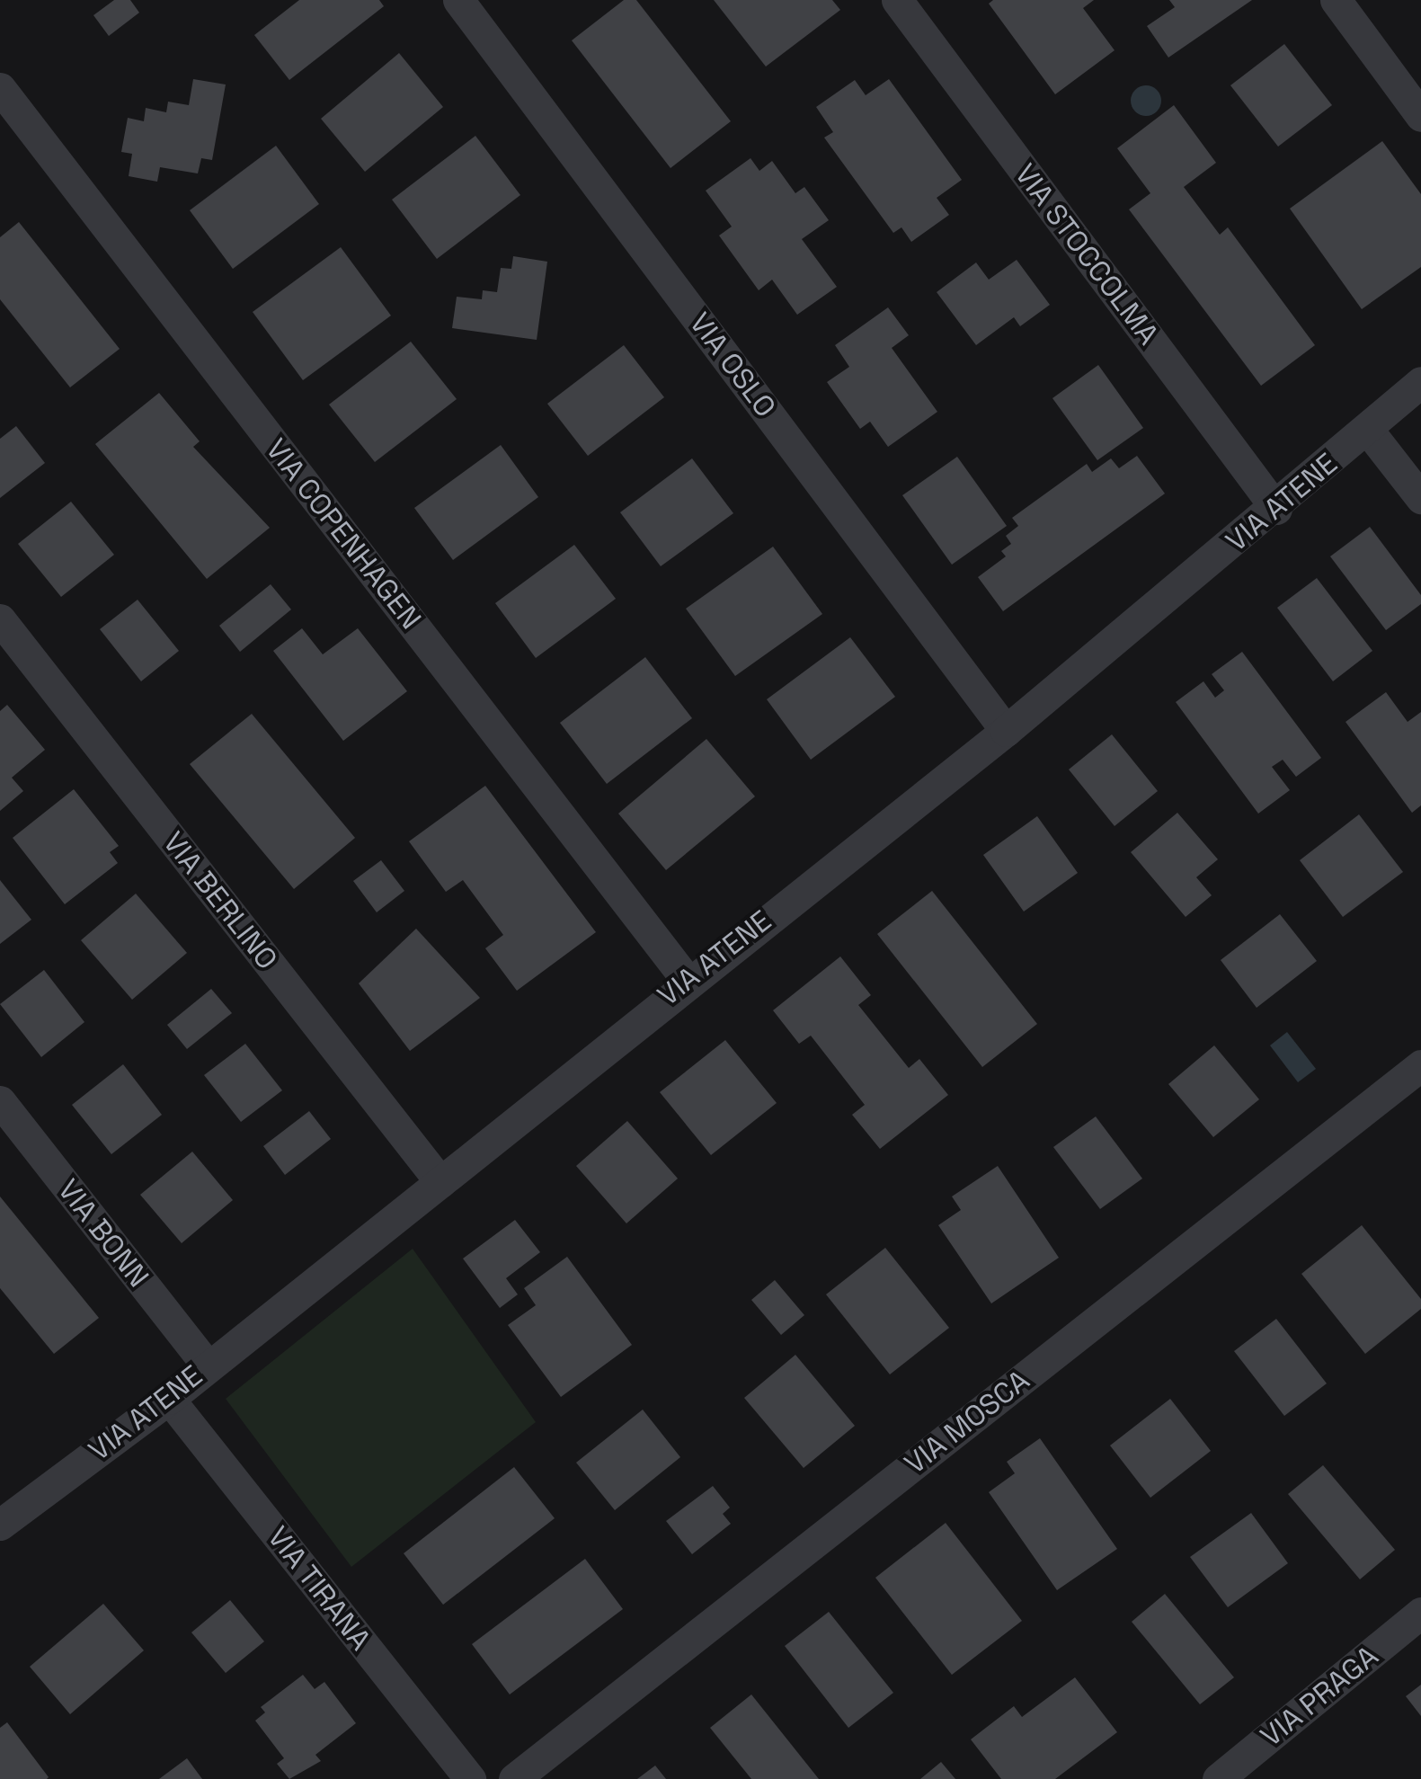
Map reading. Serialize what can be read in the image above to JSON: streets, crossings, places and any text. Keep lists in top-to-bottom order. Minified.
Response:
{"streets":{"street":["VIA STOCCOLMA","VIA OSLO","VIA ATENE","VIA COPENHAGEN","VIA BERLINO","VIA BONN","VIA MOSCA","VIA TIRANA","VIA PRAGA"]},"crossings":[["VIA STOCCOLMA","VIA ATENE"],["VIA OSLO","VIA ATENE"],["VIA ATENE","VIA COPENHAGEN"],["VIA ATENE","VIA BERLINO"],["VIA ATENE","VIA BONN"],["VIA ATENE","VIA TIRANA"]]}
